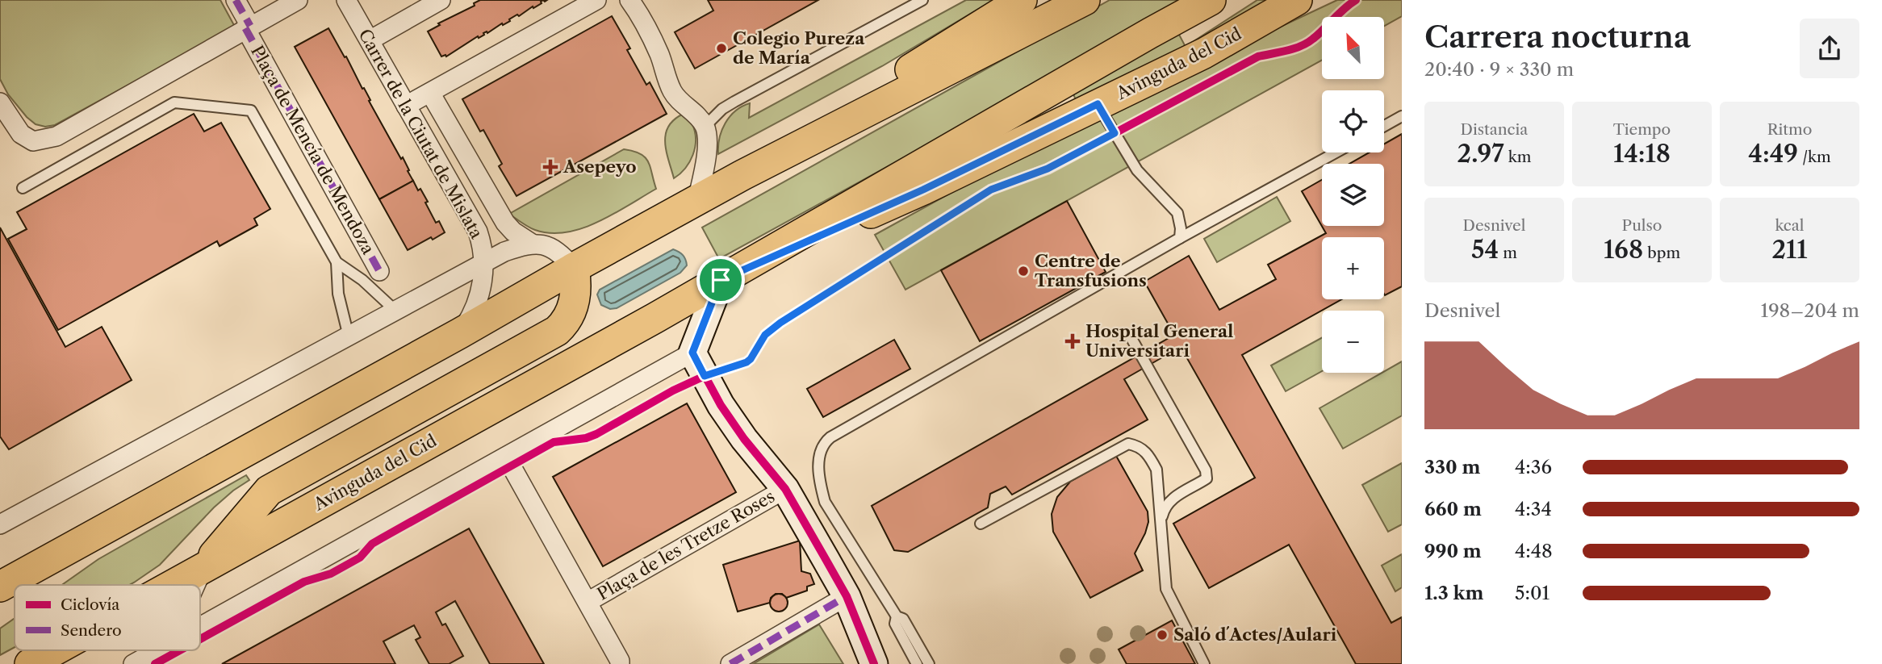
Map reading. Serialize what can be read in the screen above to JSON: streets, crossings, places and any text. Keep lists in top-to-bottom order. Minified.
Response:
{"streets":{"main road":["Avinguda del Cid"],"street":["Carrer de la Ciutat de Mislata","Plaça de Mencía de Mendoza","Plaça de les Tretze Roses"]},"places":{"other":["Colegio Pureza de María","Centre de Transfusions","Saló d´Actes/Aulari"],"health":["Asepeyo","Hospital General Universitari"]},"legend":["Ciclovía","Sendero"],"north":"top left","page":{"heading":["Carrera nocturna","20:40 · 9 × 330 m"],"map_buttons":["+","−"],"stats":[["Distancia","2.97 km"],["Tiempo","14:18"],["Ritmo","4:49 /km"],["Desnivel","54 m"],["Pulso","168 bpm"],["kcal","211"]],"chart":["Desnivel","198–204 m"],"list":[{"name":"330 m","note":"4:36"},{"name":"660 m","note":"4:34"},{"name":"990 m","note":"4:48"},{"name":"1.3 km","note":"5:01"}]}}
